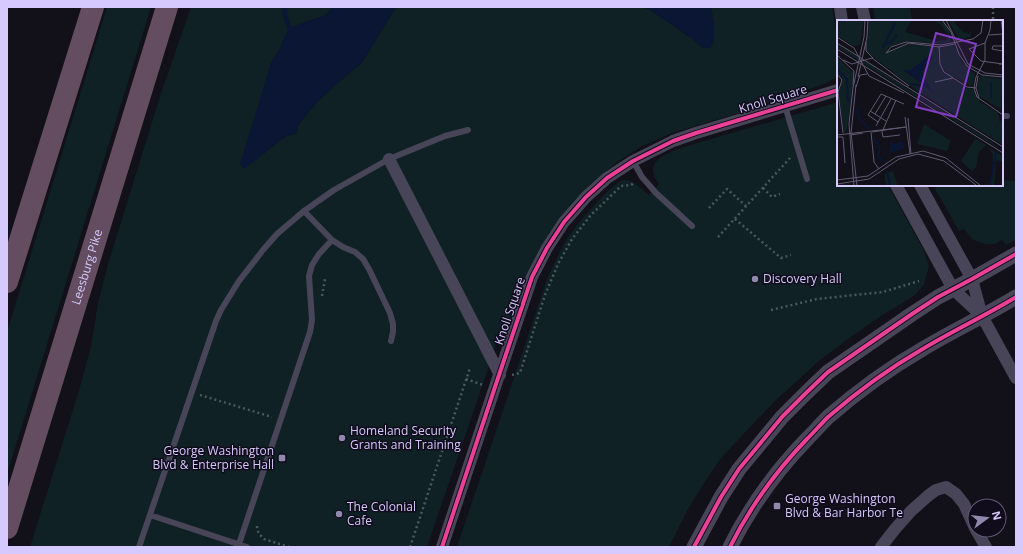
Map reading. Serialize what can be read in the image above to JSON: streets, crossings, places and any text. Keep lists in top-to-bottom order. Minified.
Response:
{"streets":{"highway":["Leesburg Pike"],"street":["Knoll Square"]},"places":{"other":["Discovery Hall","Homeland Security Grants and Training","The Colonial Cafe"],"transit":["George Washington Blvd & Enterprise Hall","George Washington Blvd & Bar Harbor Te"]},"north":"right"}
